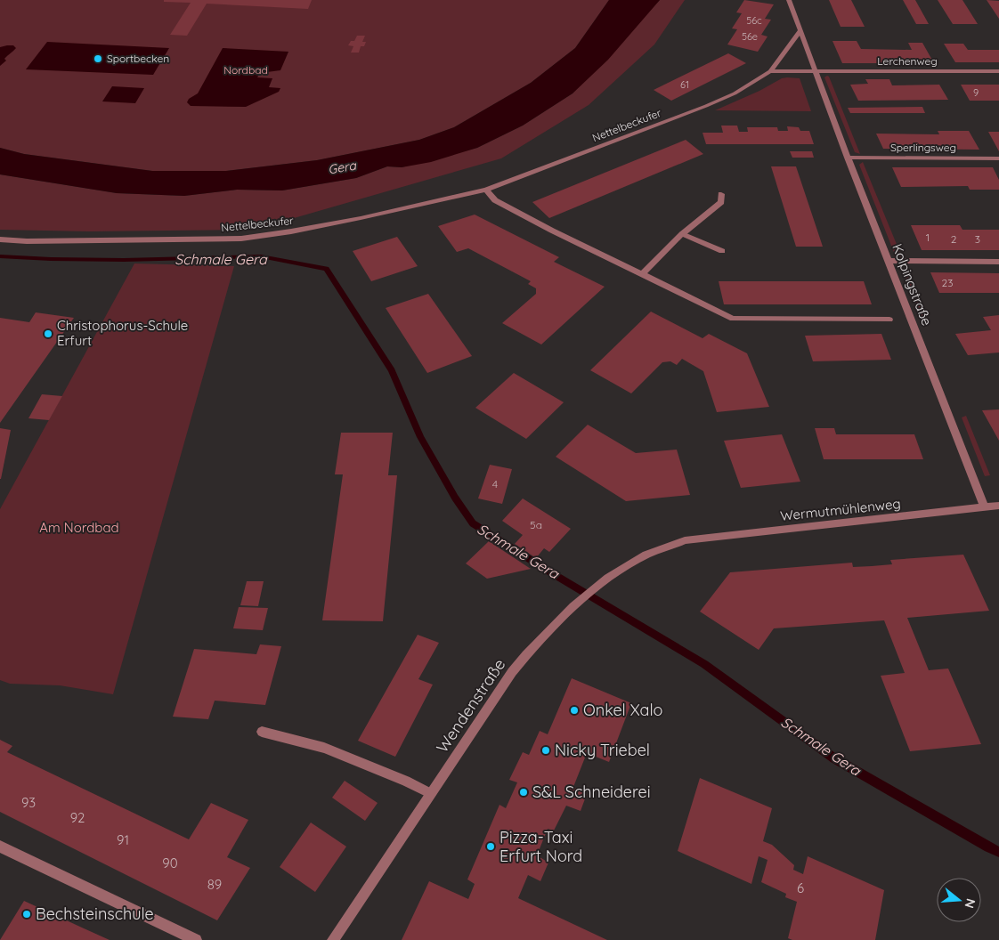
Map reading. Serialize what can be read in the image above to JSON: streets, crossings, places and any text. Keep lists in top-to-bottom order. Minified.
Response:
{"streets":{"street":["Lerchenweg","Nettelbeckufer","Sperlingsweg","Kolpingstraße","Wermutmühlenweg","Wendenstraße"]},"crossings":[["Lerchenweg","Kolpingstraße"],["Sperlingsweg","Kolpingstraße"],["Kolpingstraße","Wermutmühlenweg"],["Wermutmühlenweg","Wendenstraße"]],"water":["Gera","Schmale Gera"],"parks":["Nordbad","Am Nordbad"],"places":["Sportbecken","Christophorus-Schule Erfurt","Onkel Xalo","Nicky Triebel","S&L Schneiderei","Pizza-Taxi Erfurt Nord","Bechsteinschule"],"house_numbers":["56c","56e","61","9","1","2","3","23","4","5a","93","92","91","90","89","6"],"north":"right"}
